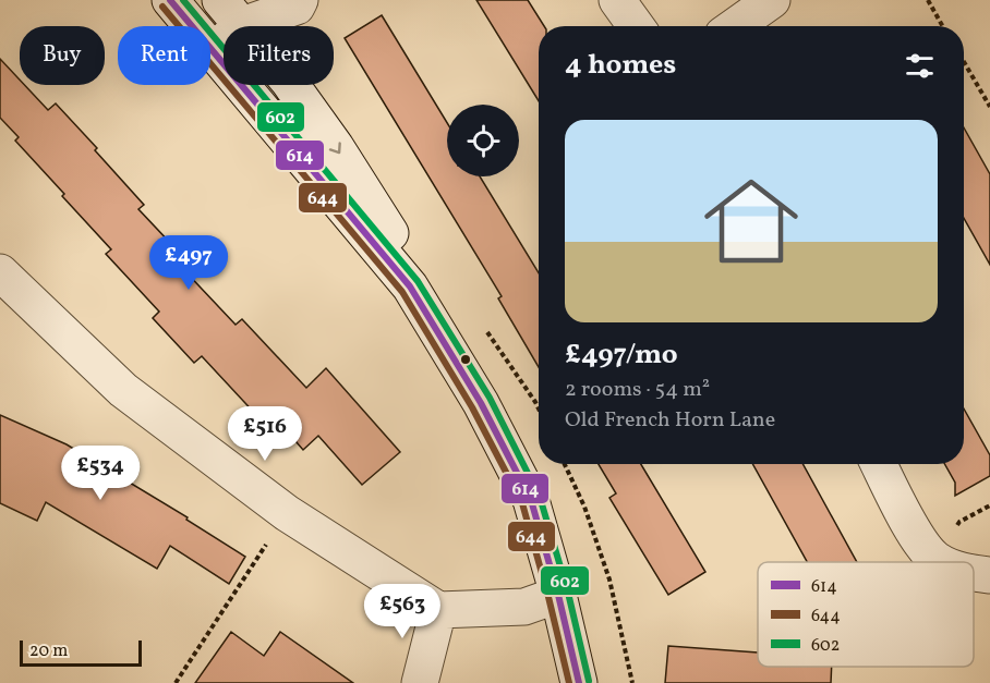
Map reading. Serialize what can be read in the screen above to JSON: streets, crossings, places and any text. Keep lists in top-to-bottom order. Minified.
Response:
{"lines":["transit line 614","transit line 602","transit line 644"],"legend":["614","644","602"],"scale_bar":"20 m","page":{"chip":["Buy","Rent","Filters"],"heading":"4 homes","list":[{"name":"£497/mo","note":"2 rooms · 54 m² · Old French Horn Lane"}],"price":["£497","£516","£534","£563"],"scale":"20 m"}}
